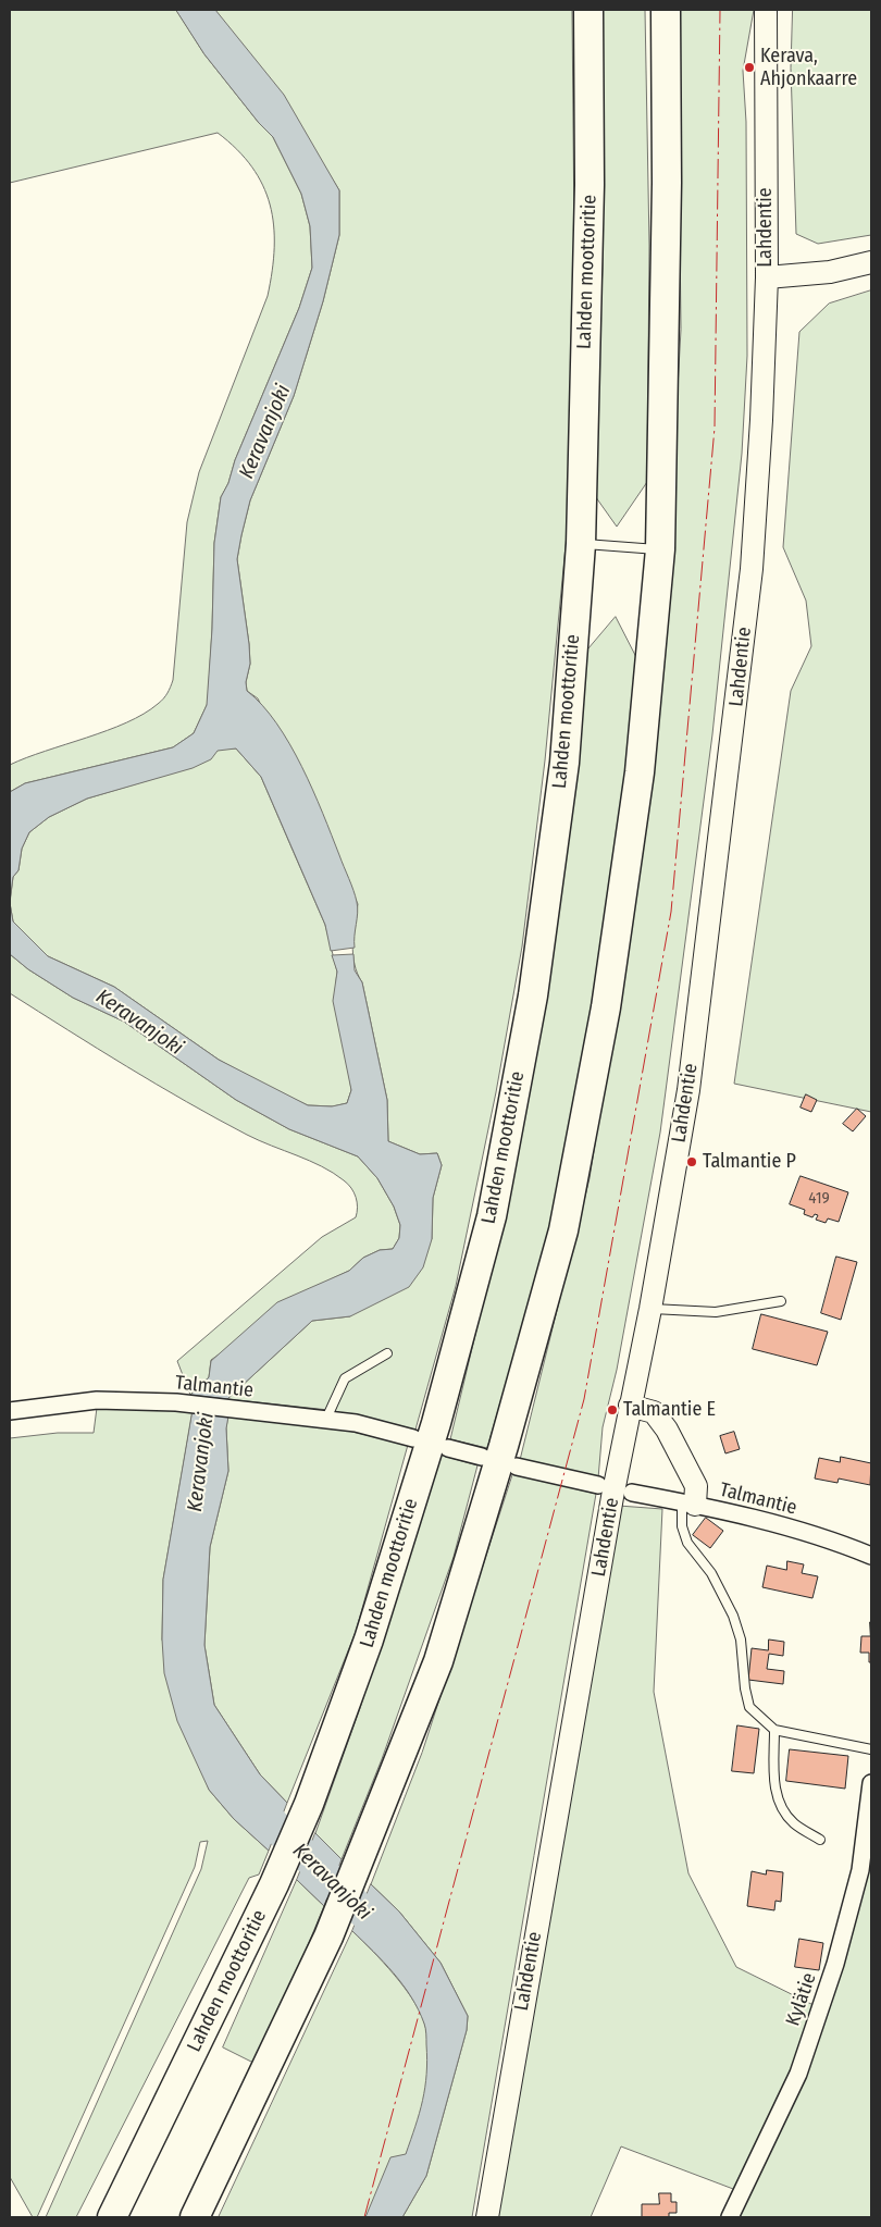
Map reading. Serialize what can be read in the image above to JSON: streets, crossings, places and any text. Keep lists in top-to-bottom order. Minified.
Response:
{"streets":{"highway":["Lahden moottoritie"],"main road":["Lahdentie"],"street":["Talmantie","Kylätie"]},"water":["Keravanjoki"],"places":["Kerava, Ahjonkaarre","Talmantie P","Talmantie E"],"house_numbers":["419"]}
